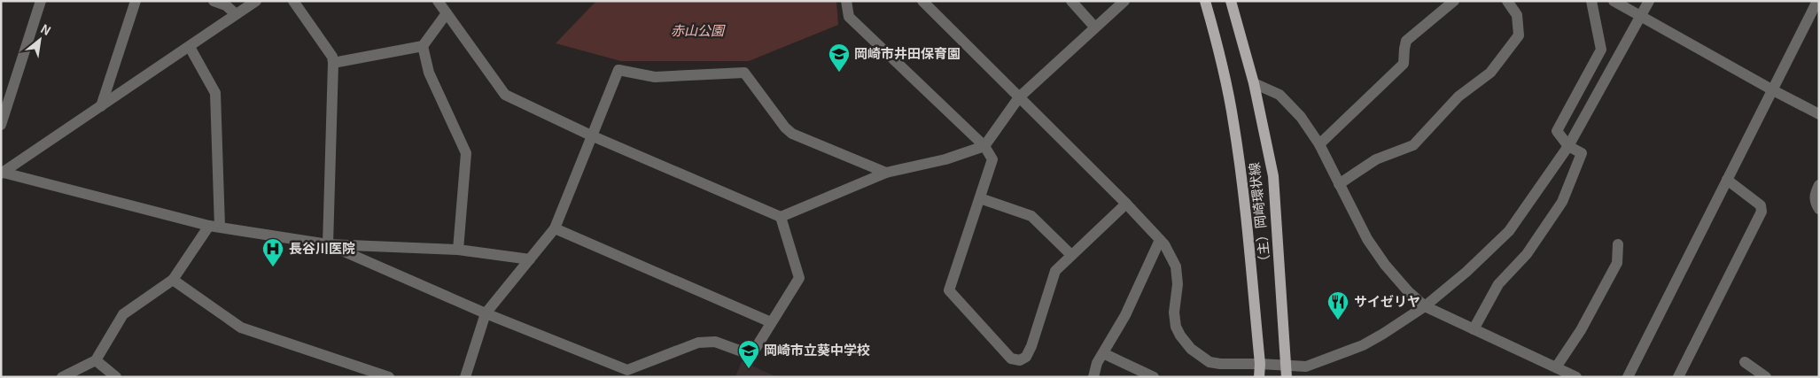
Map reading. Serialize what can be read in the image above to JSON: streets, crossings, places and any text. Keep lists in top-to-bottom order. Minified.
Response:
{"streets":{"main road":["（主）岡崎環状線"]},"parks":["赤山公園"],"places":{"school or university":["岡崎市井田保育園","岡崎市立葵中学校"],"hospital":["長谷川医院"],"restaurant":["サイゼリヤ"]},"north":"top right"}
